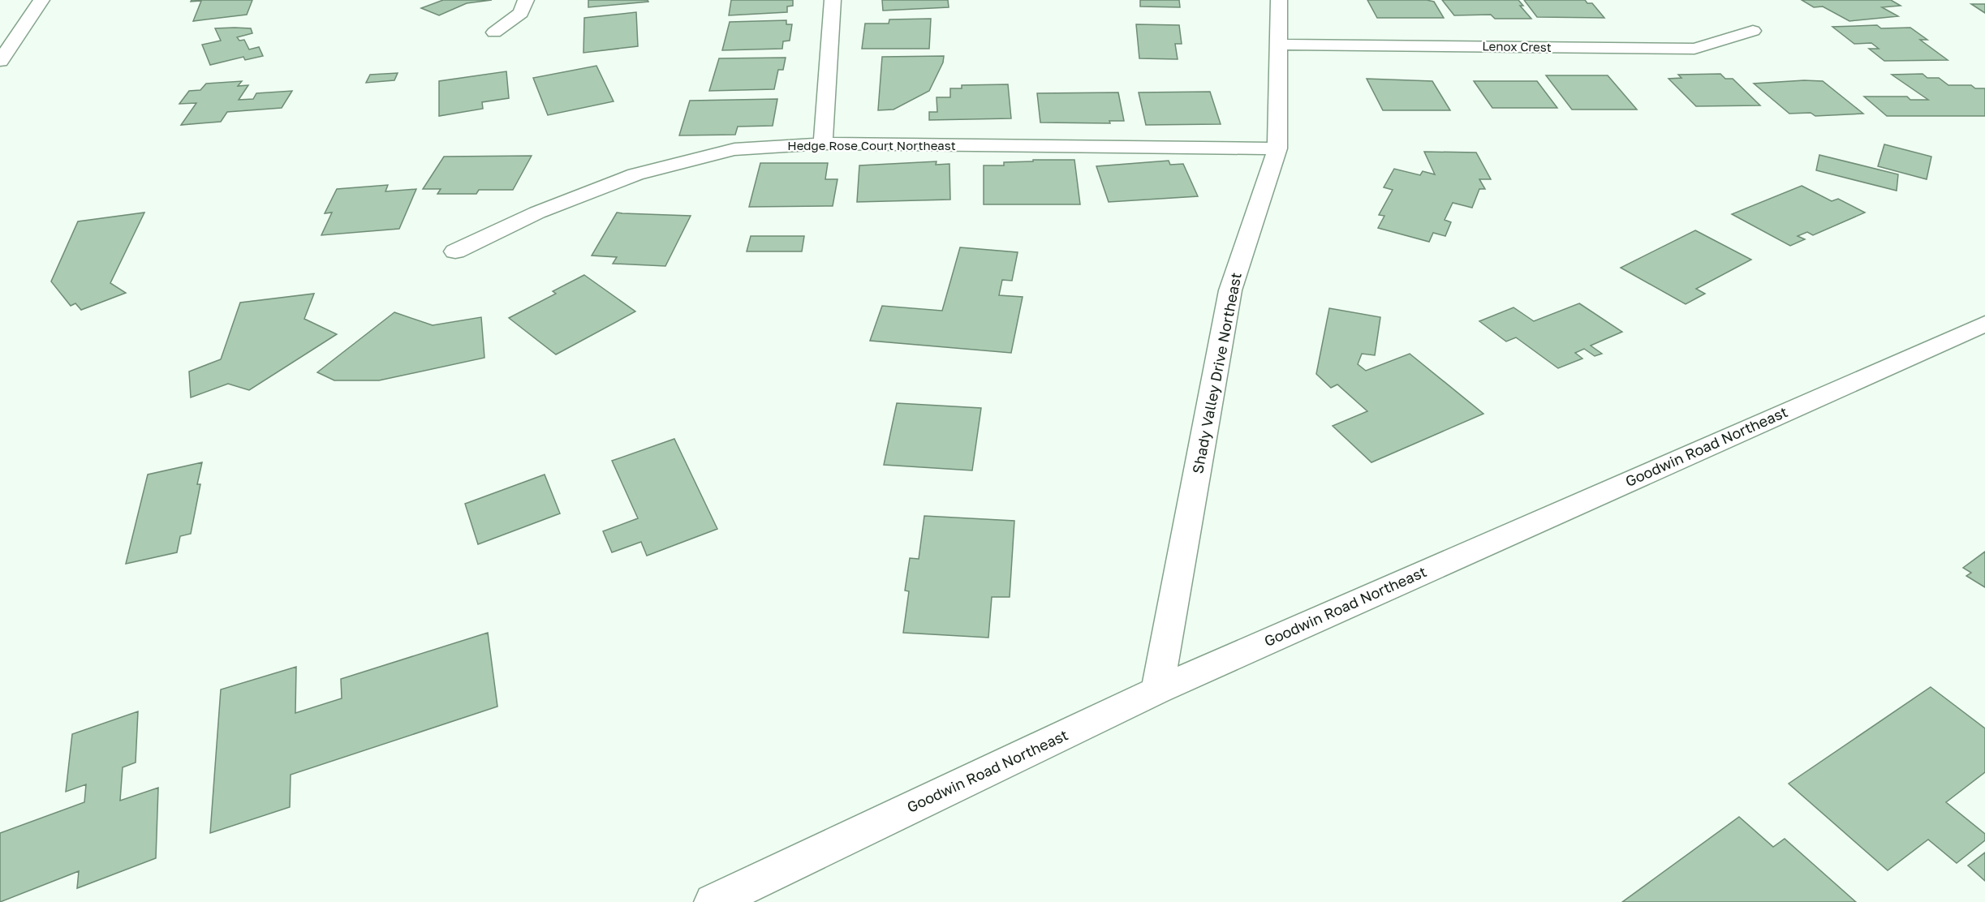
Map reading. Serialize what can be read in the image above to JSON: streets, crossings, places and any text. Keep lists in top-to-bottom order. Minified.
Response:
{"streets":{"street":["Lenox Crest","Hedge Rose Court Northeast","Shady Valley Drive Northeast","Goodwin Road Northeast"]},"crossings":[["Lenox Crest","Shady Valley Drive Northeast"],["Hedge Rose Court Northeast","Shady Valley Drive Northeast"],["Shady Valley Drive Northeast","Goodwin Road Northeast"]]}
